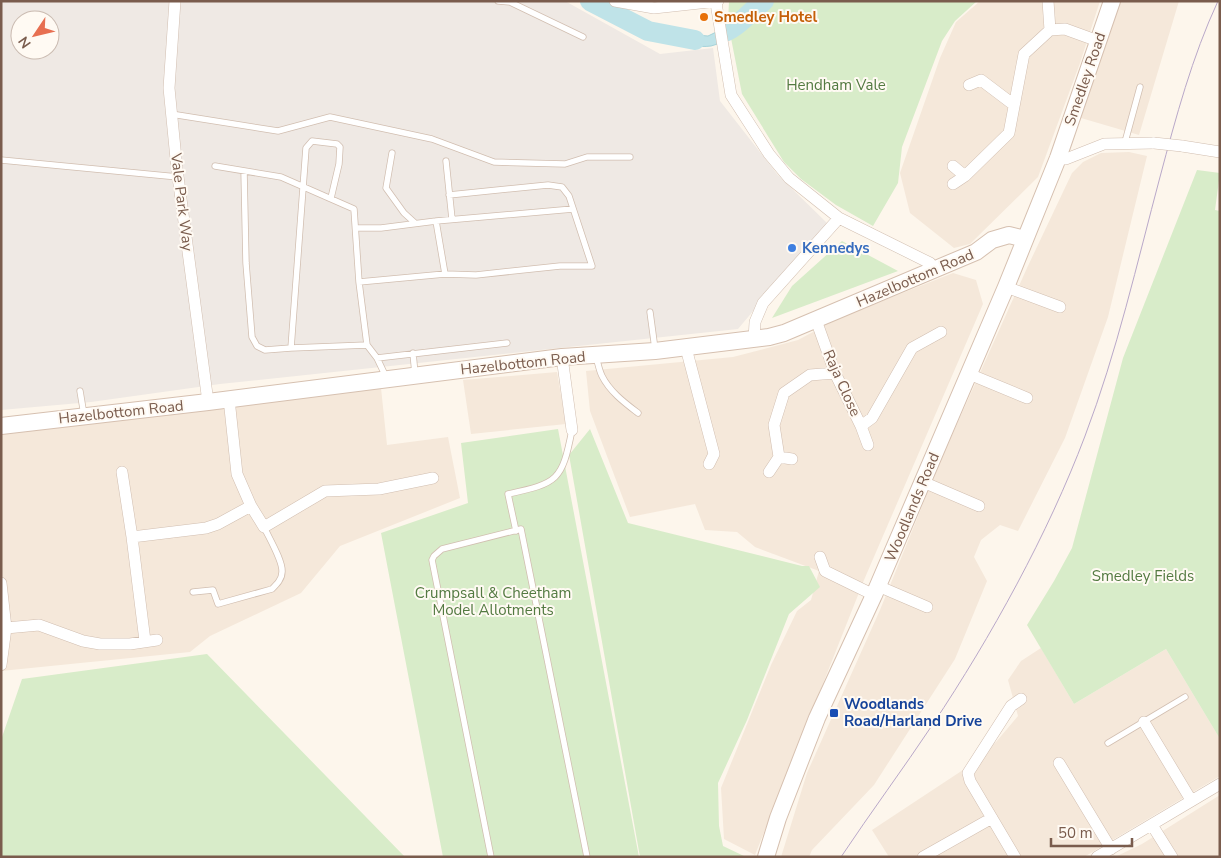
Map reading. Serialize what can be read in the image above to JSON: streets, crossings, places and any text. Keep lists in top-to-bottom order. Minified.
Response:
{"streets":{"street":["Smedley Road","Vale Park Way","Hazelbottom Road","Raja Close","Woodlands Road"]},"crossings":[["Smedley Road","Woodlands Road"],["Vale Park Way","Hazelbottom Road"],["Hazelbottom Road","Raja Close"],["Hazelbottom Road","Woodlands Road"]],"parks":["Hendham Vale","Smedley Fields","Crumpsall & Cheetham Model Allotments"],"places":{"other":["Smedley Hotel","Kennedys"],"transit":["Woodlands Road/Harland Drive"]},"scale_bar":"50 m","north":"bottom left"}
